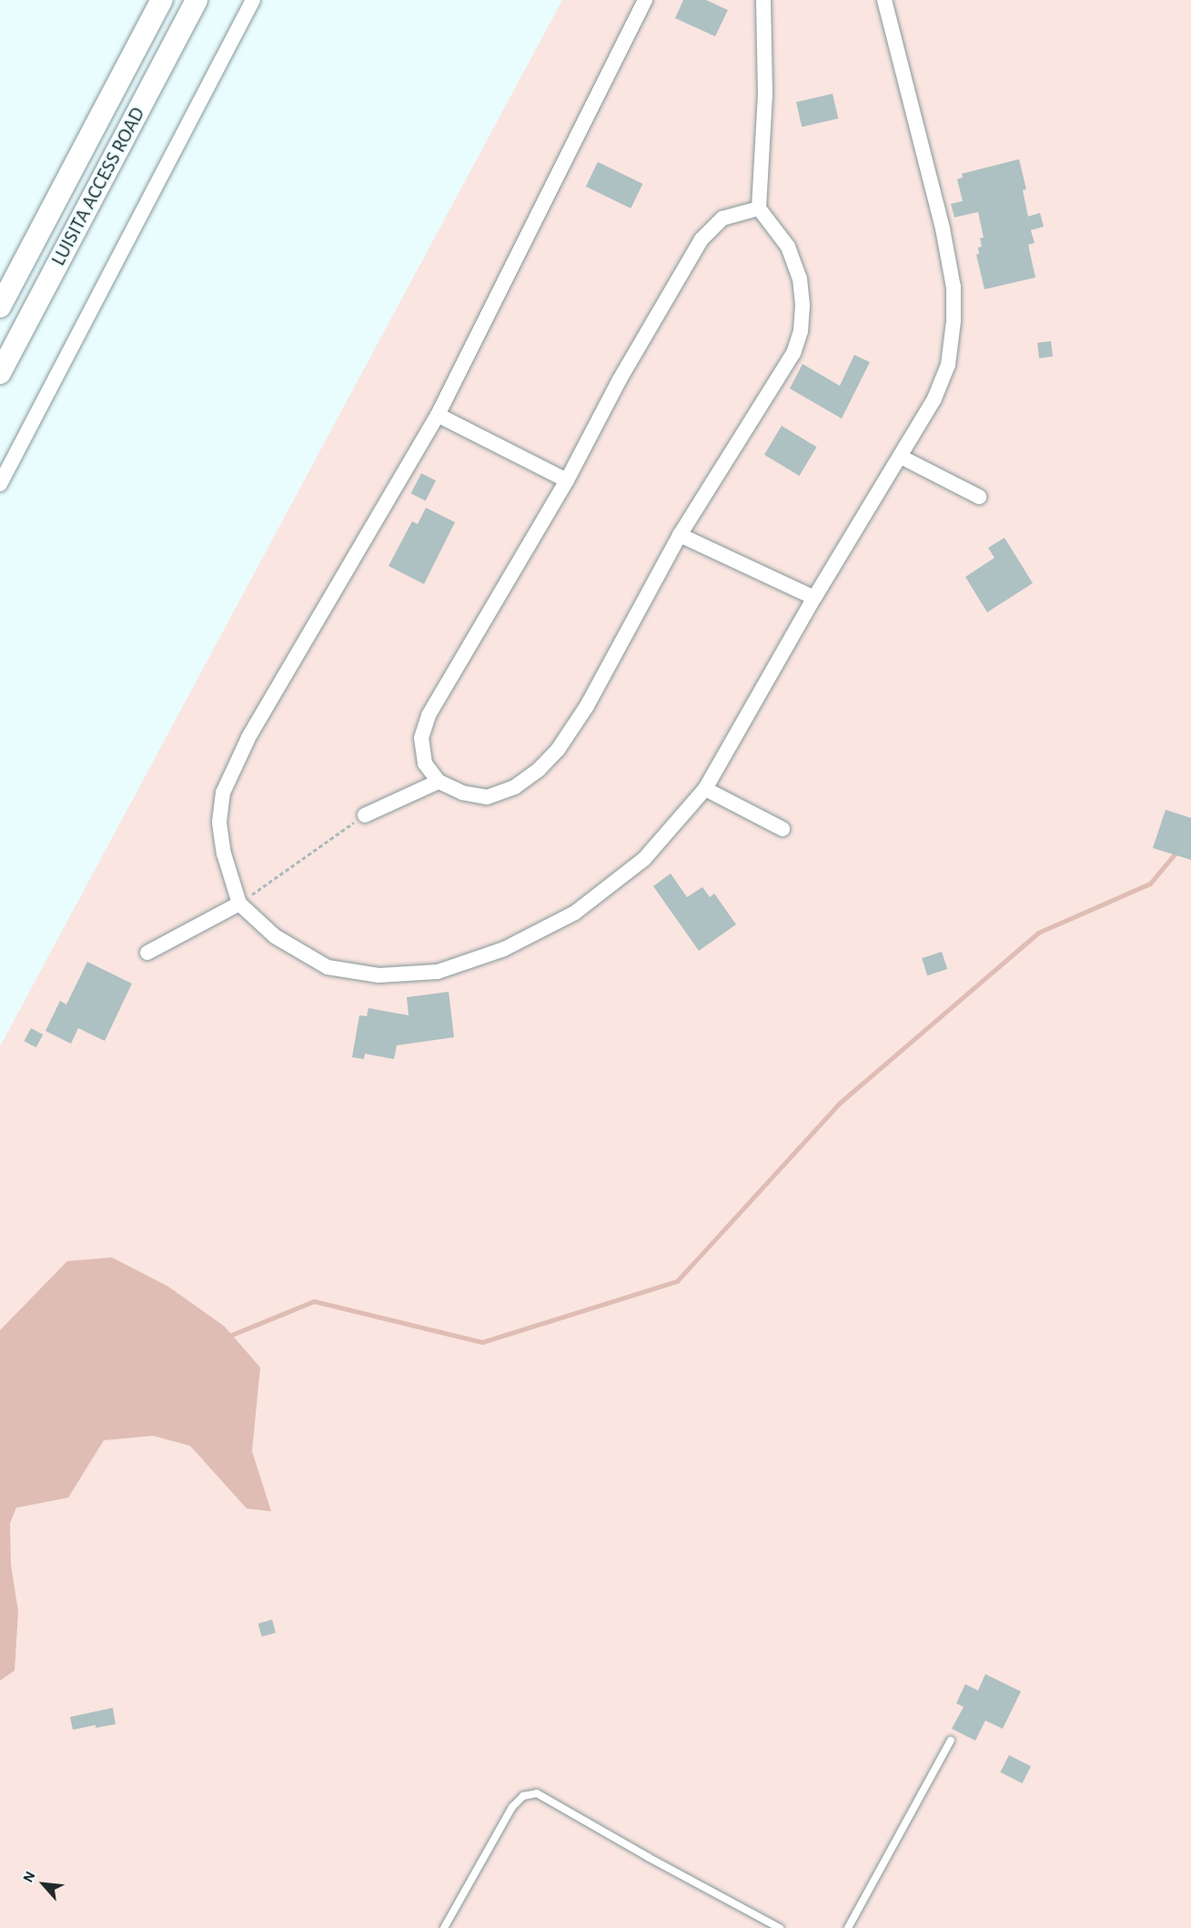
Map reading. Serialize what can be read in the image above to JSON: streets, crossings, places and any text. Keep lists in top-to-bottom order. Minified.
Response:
{"streets":{"main road":["LUISITA ACCESS ROAD"]},"north":"top left"}
